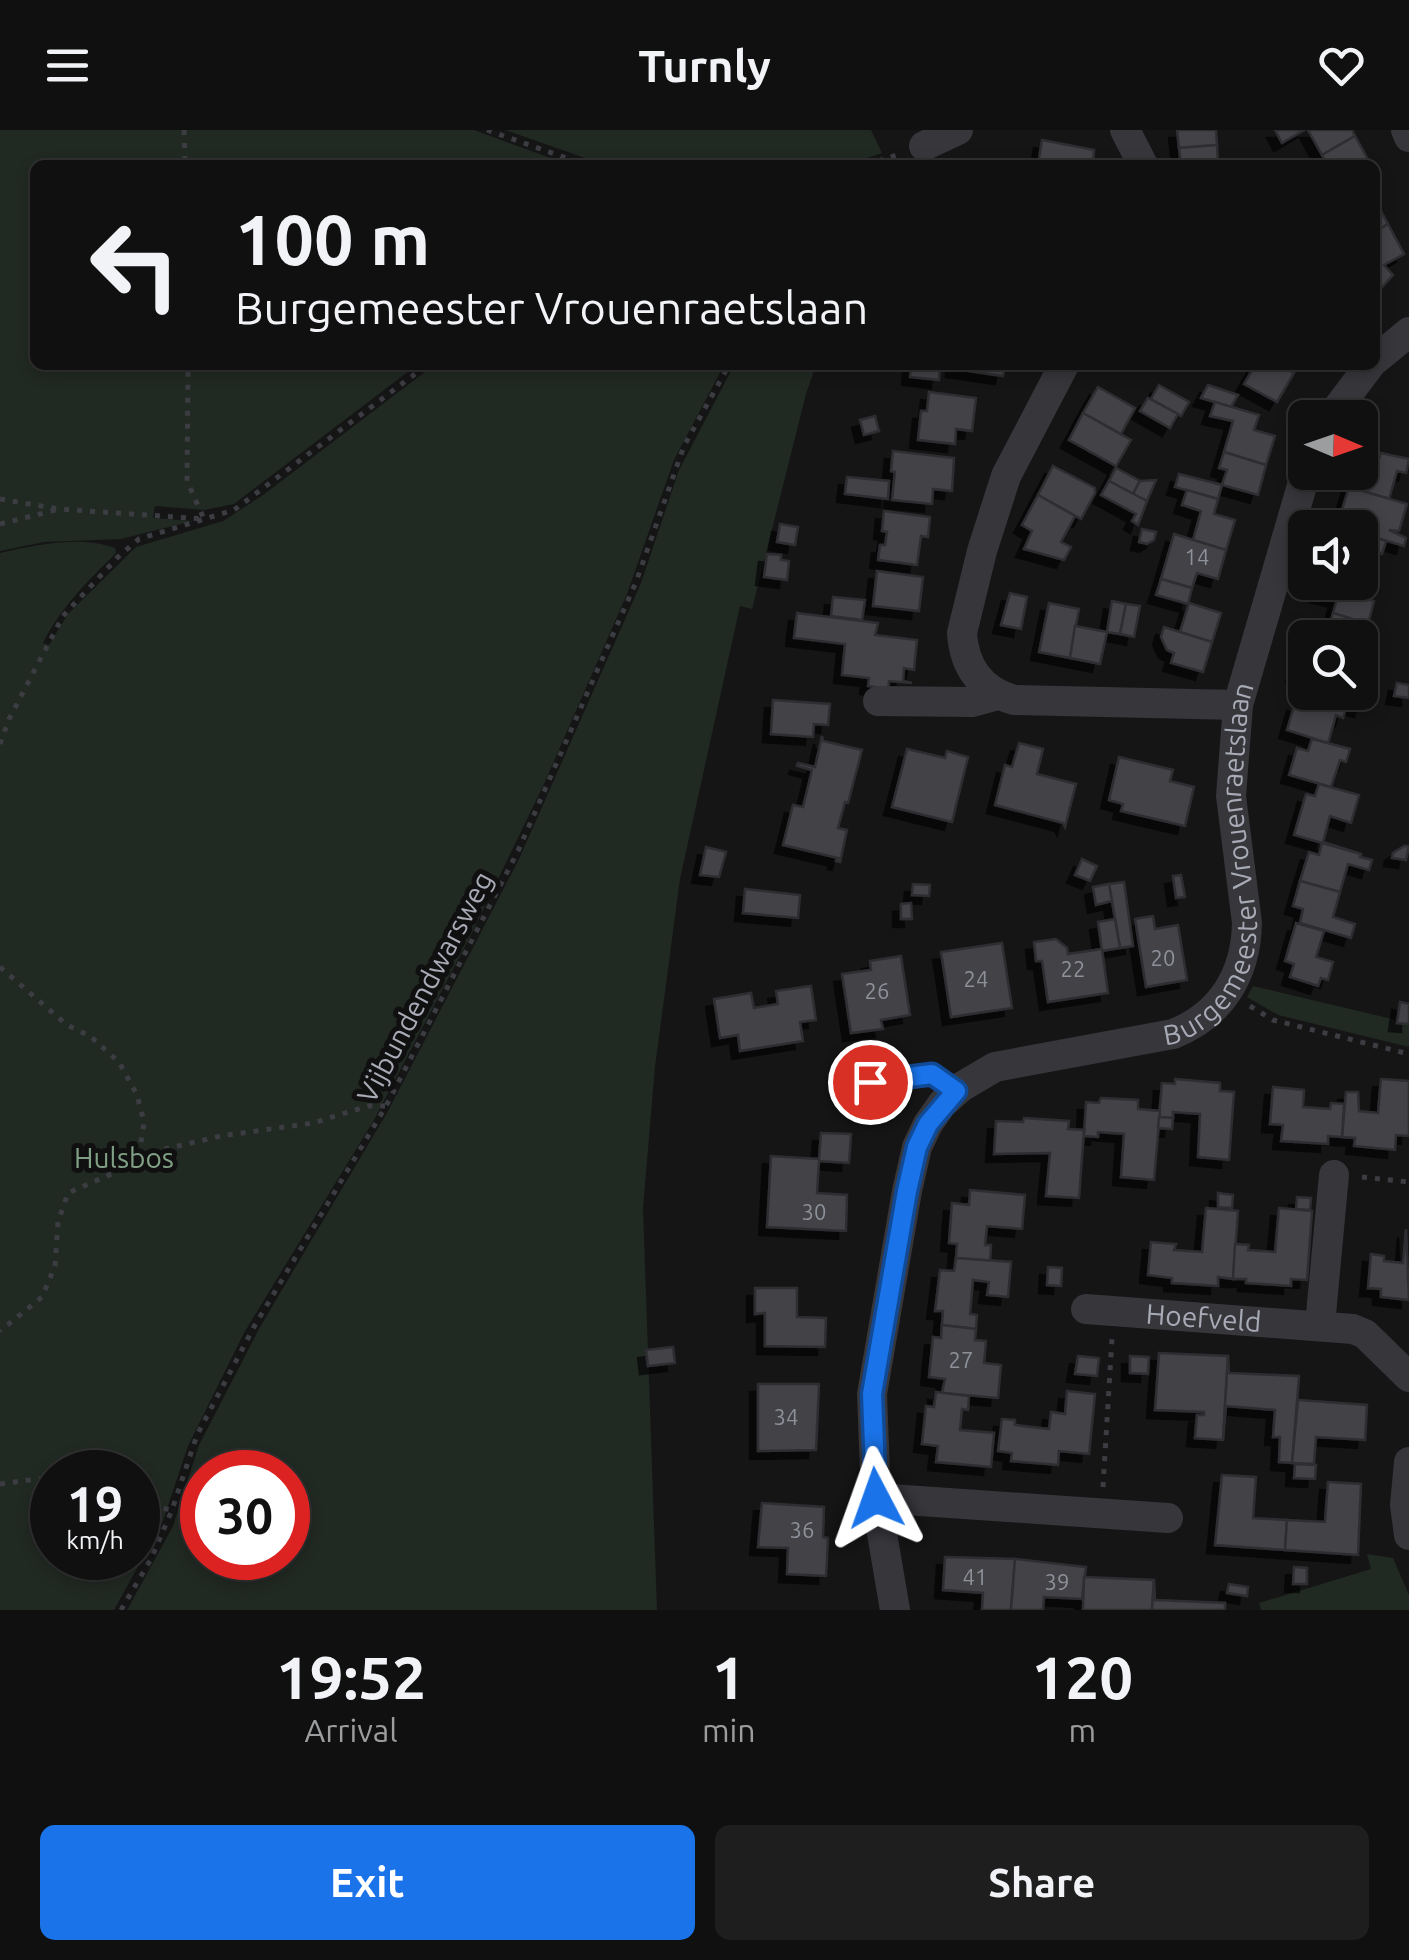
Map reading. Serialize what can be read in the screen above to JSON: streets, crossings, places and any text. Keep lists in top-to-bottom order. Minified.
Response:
{"streets":{"street":["Burgemeester Vrouenraetslaan","Hoefveld"],"path":["Vijbundendwarsweg"]},"parks":["Hulsbos"],"house_numbers":["14","20","22","24","26","30","27","34","36","41","39"],"north":"right","page":{"header":"Turnly","turn":["100 m","Burgemeester Vrouenraetslaan"],"speed":"19 km/h","limit":"30","eta":["19:52","Arrival","1","min","120","m"],"buttons":["Exit","Share"]}}
